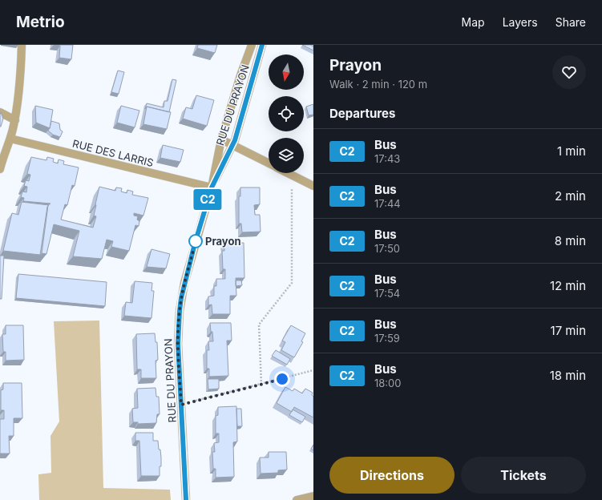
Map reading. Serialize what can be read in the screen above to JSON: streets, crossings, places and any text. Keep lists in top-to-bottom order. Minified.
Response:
{"streets":{"street":["RUE DU PRAYON","RUE DES LARRIS"]},"crossings":[["RUE DU PRAYON","RUE DES LARRIS"]],"places":["Prayon"],"lines":["bus line C2"],"north":"bottom","page":{"header":"Metrio","nav":["Map","Layers","Share"],"on_map":"C2","heading":[["Prayon","Walk · 2 min · 120 m"],"Departures"],"list":[{"mark":"C2","name":"Bus","note":"17:43","value":"1 min"},{"mark":"C2","name":"Bus","note":"17:44","value":"2 min"},{"mark":"C2","name":"Bus","note":"17:50","value":"8 min"},{"mark":"C2","name":"Bus","note":"17:54","value":"12 min"},{"mark":"C2","name":"Bus","note":"17:59","value":"17 min"},{"mark":"C2","name":"Bus","note":"18:00","value":"18 min"}],"buttons":["Directions","Tickets"]}}
